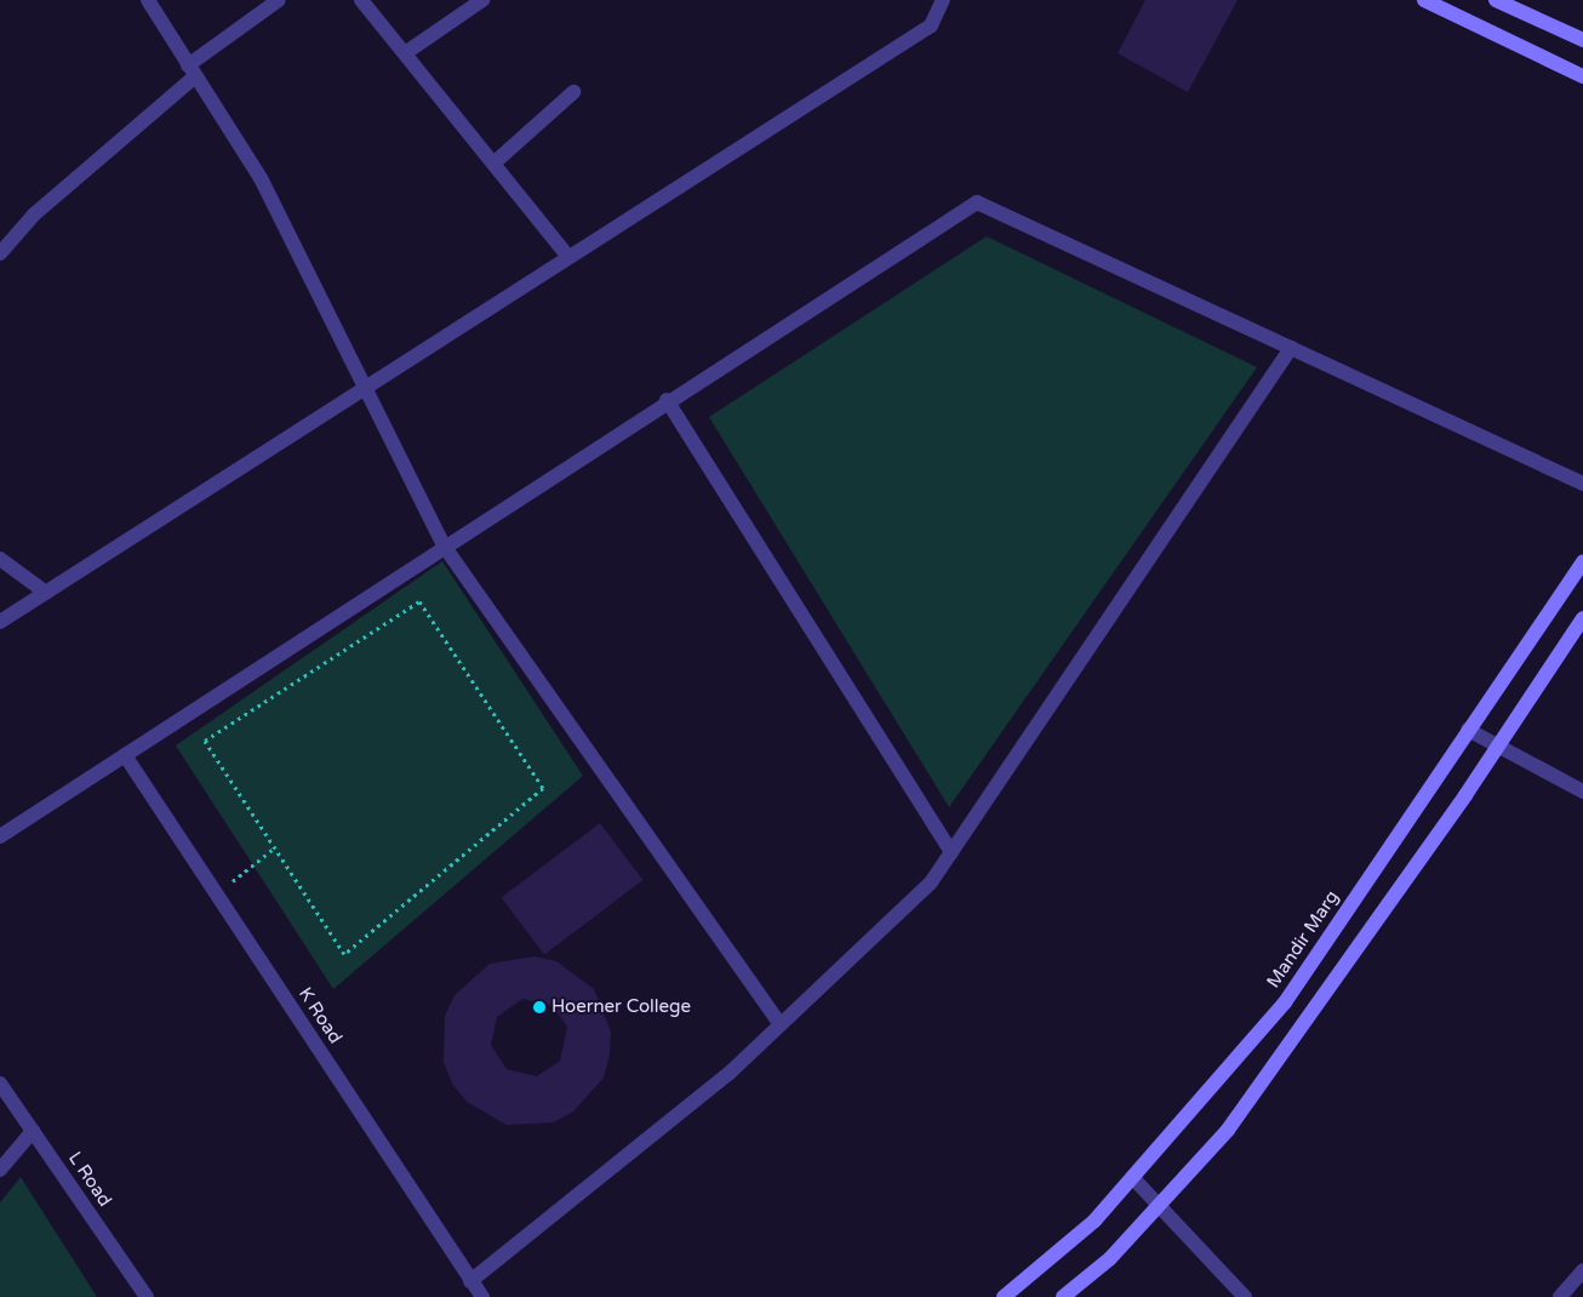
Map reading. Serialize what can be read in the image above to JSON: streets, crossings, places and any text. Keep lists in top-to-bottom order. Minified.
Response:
{"streets":{"main road":["Mandir Marg"],"street":["K Road","L Road"]},"places":["Hoerner College"]}
